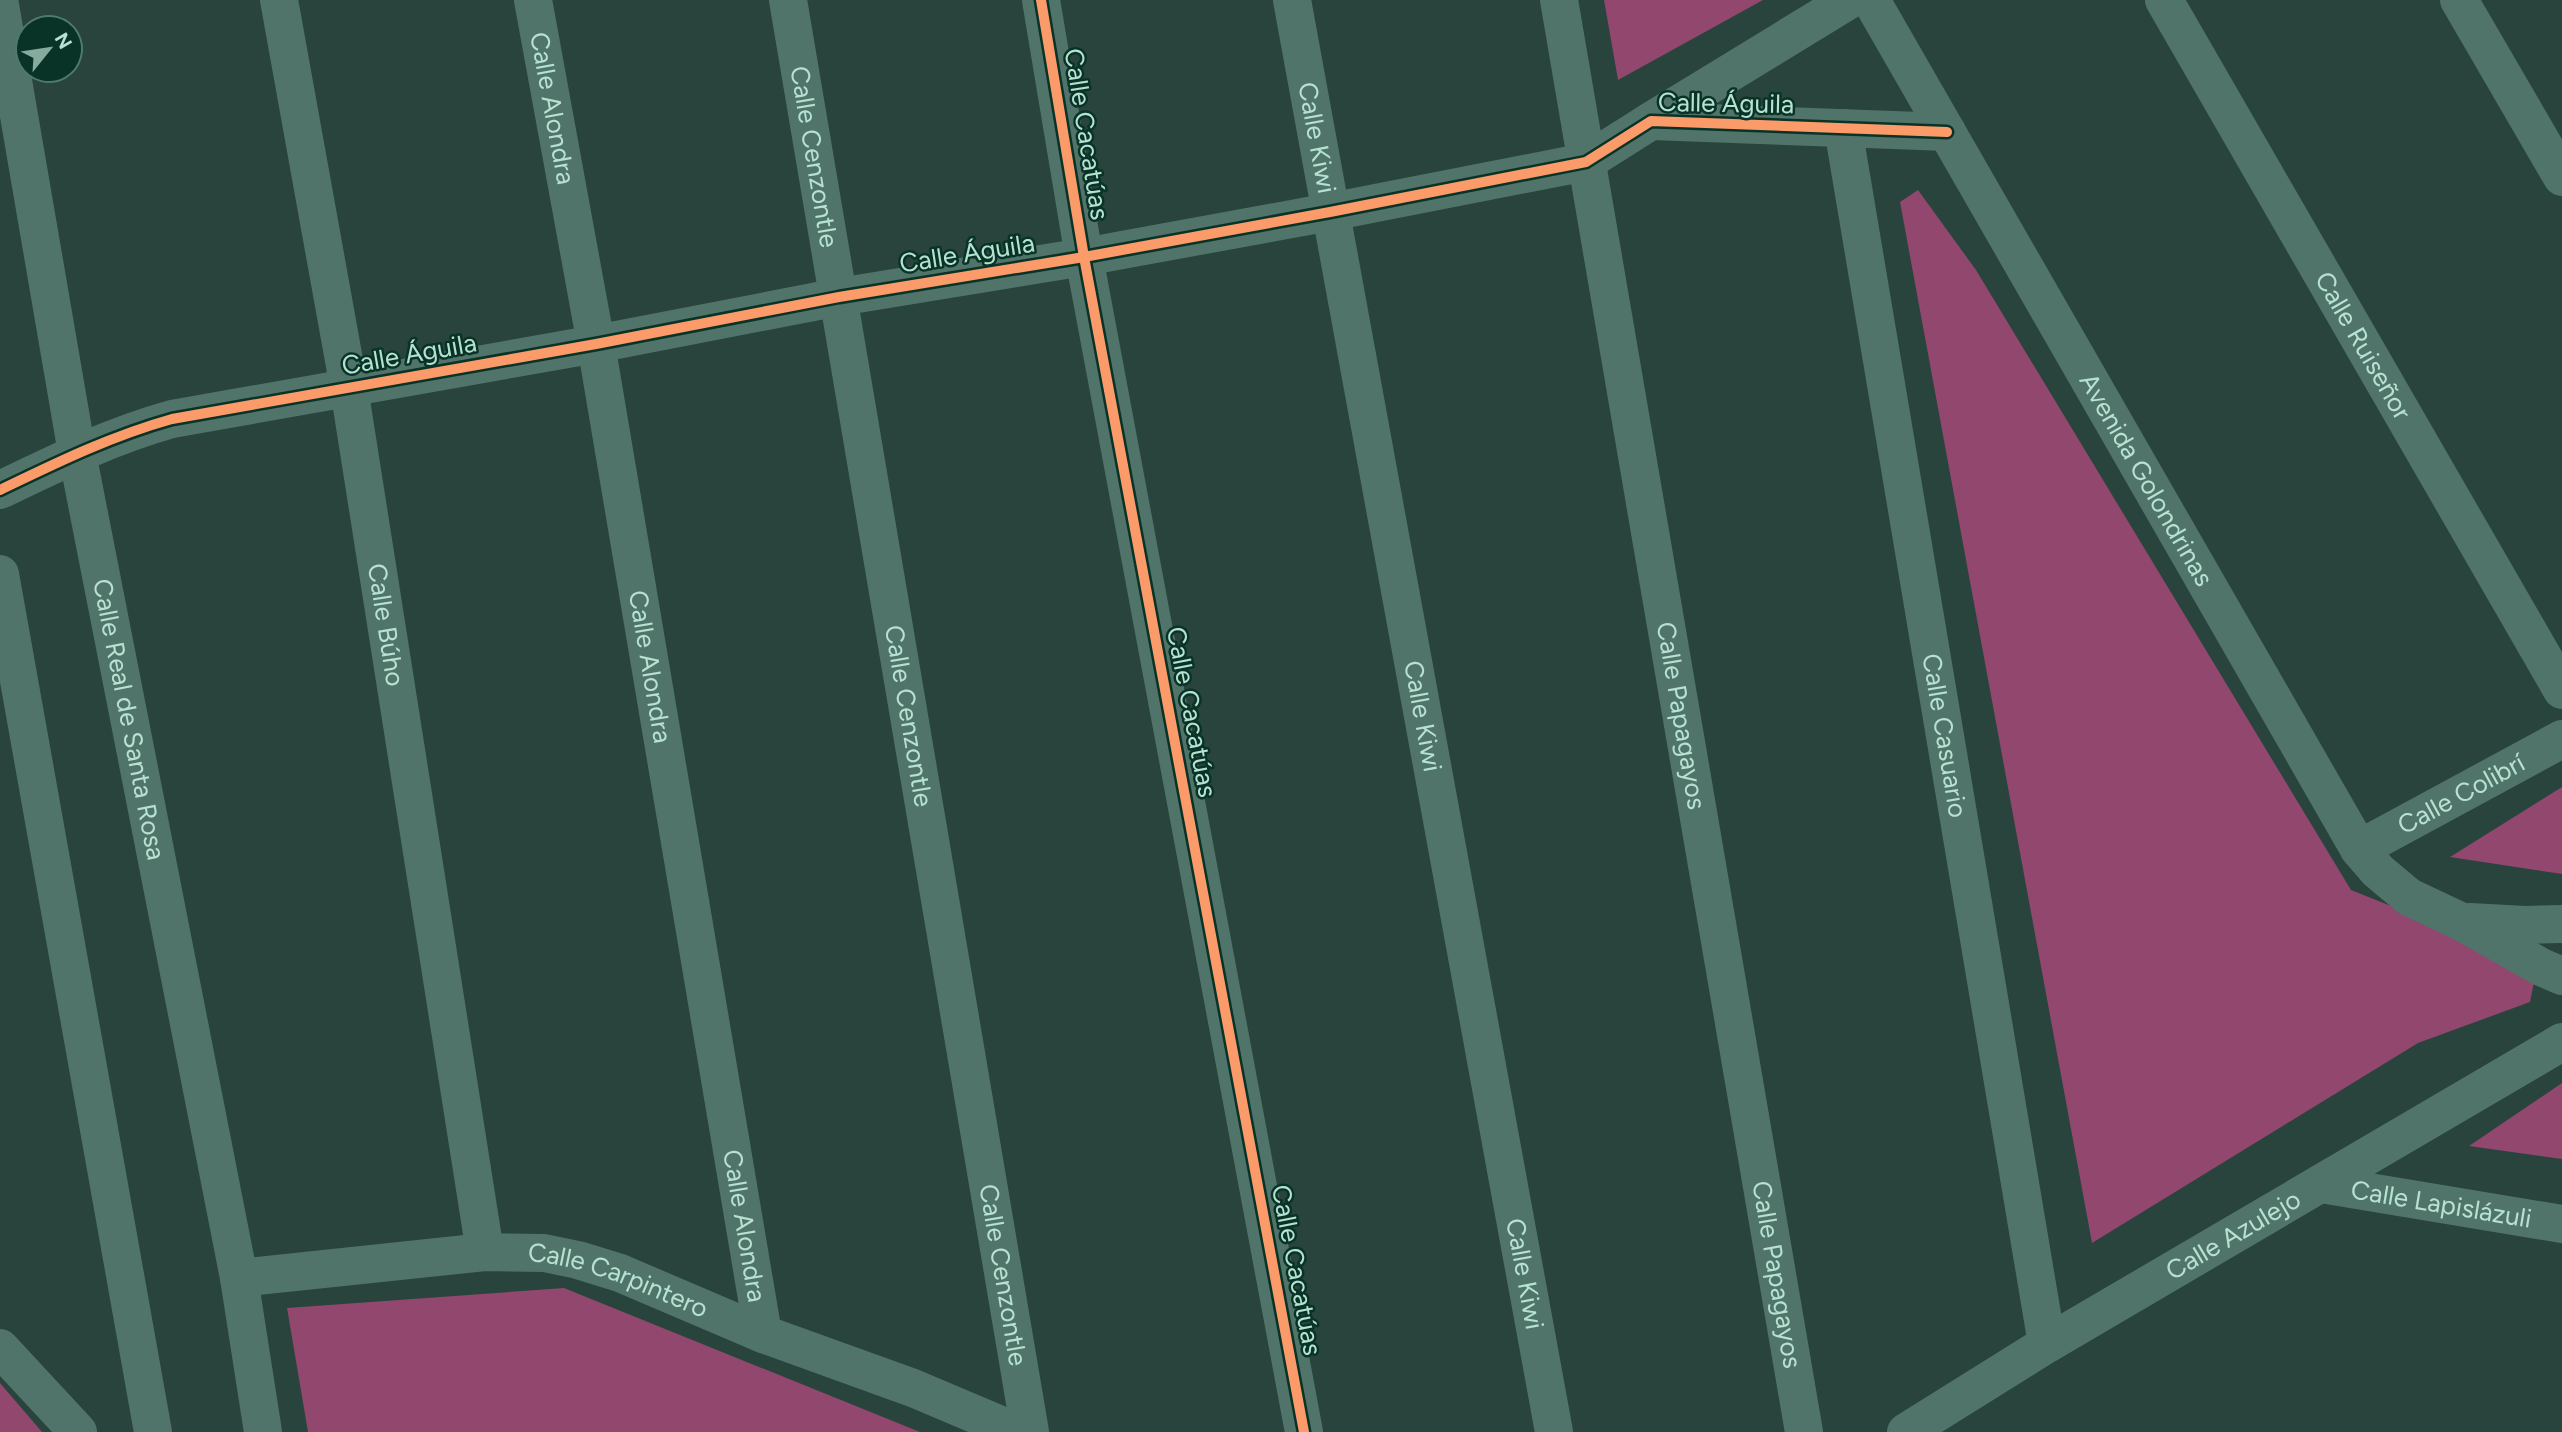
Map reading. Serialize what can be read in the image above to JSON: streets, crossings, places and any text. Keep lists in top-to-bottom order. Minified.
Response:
{"streets":{"street":["Calle Águila","Calle Alondra","Calle Cacatúas","Calle Kiwi","Calle Cenzontle","Calle Ruiseñor","Avenida Golondrinas","Calle Búho","Calle Papagayos","Calle Real de Santa Rosa","Calle Casuario","Calle Colibrí","Calle Lapislázuli","Calle Azulejo","Calle Carpintero"]},"crossings":[["Calle Águila","Calle Alondra"],["Calle Águila","Calle Cacatúas"],["Calle Águila","Calle Kiwi"],["Calle Águila","Calle Cenzontle"],["Calle Águila","Avenida Golondrinas"],["Calle Águila","Calle Búho"],["Calle Águila","Calle Papagayos"],["Calle Águila","Calle Real de Santa Rosa"],["Calle Águila","Calle Casuario"],["Calle Alondra","Calle Carpintero"],["Avenida Golondrinas","Calle Colibrí"],["Calle Búho","Calle Carpintero"],["Calle Real de Santa Rosa","Calle Carpintero"],["Calle Casuario","Calle Azulejo"],["Calle Lapislázuli","Calle Azulejo"]],"north":"top right"}
